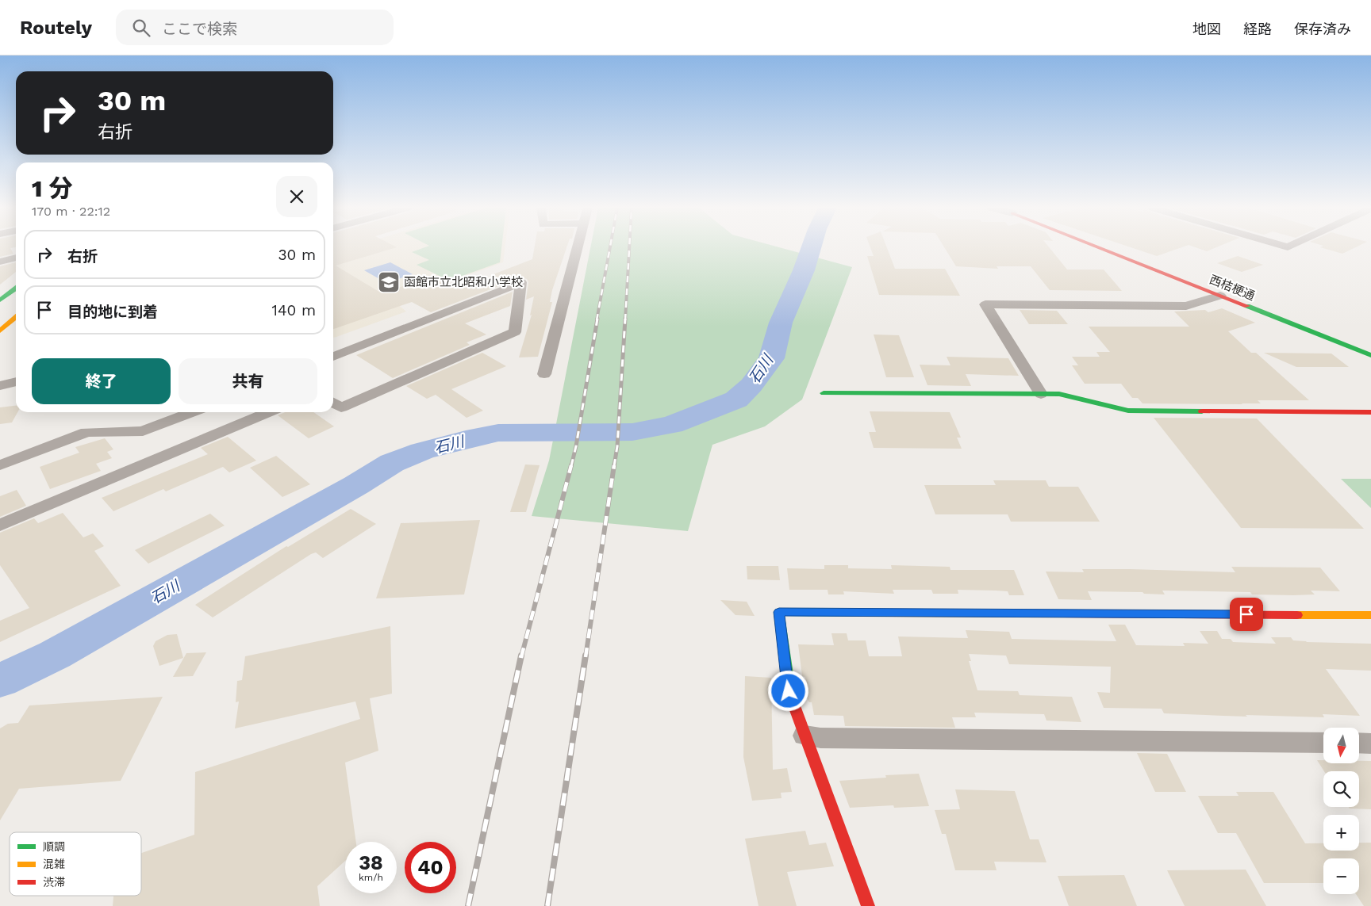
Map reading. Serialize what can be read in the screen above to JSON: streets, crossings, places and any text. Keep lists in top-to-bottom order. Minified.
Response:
{"streets":{"main road":["西桔梗通"]},"water":["石川"],"places":{"school or university":["函館市立北昭和小学校"]},"legend":["順調","混雑","渋滞"],"north":"bottom","page":{"header":"Routely","search":"ここで検索","nav":["地図","経路","保存済み"],"turn":["30 m","右折"],"heading":["1 分","170 m · 22:12"],"list":[{"name":"右折","value":"30 m"},{"name":"目的地に到着","value":"140 m"}],"buttons":["終了","共有"],"map_buttons":["+","−"],"speed":"38 km/h","limit":"40"}}
